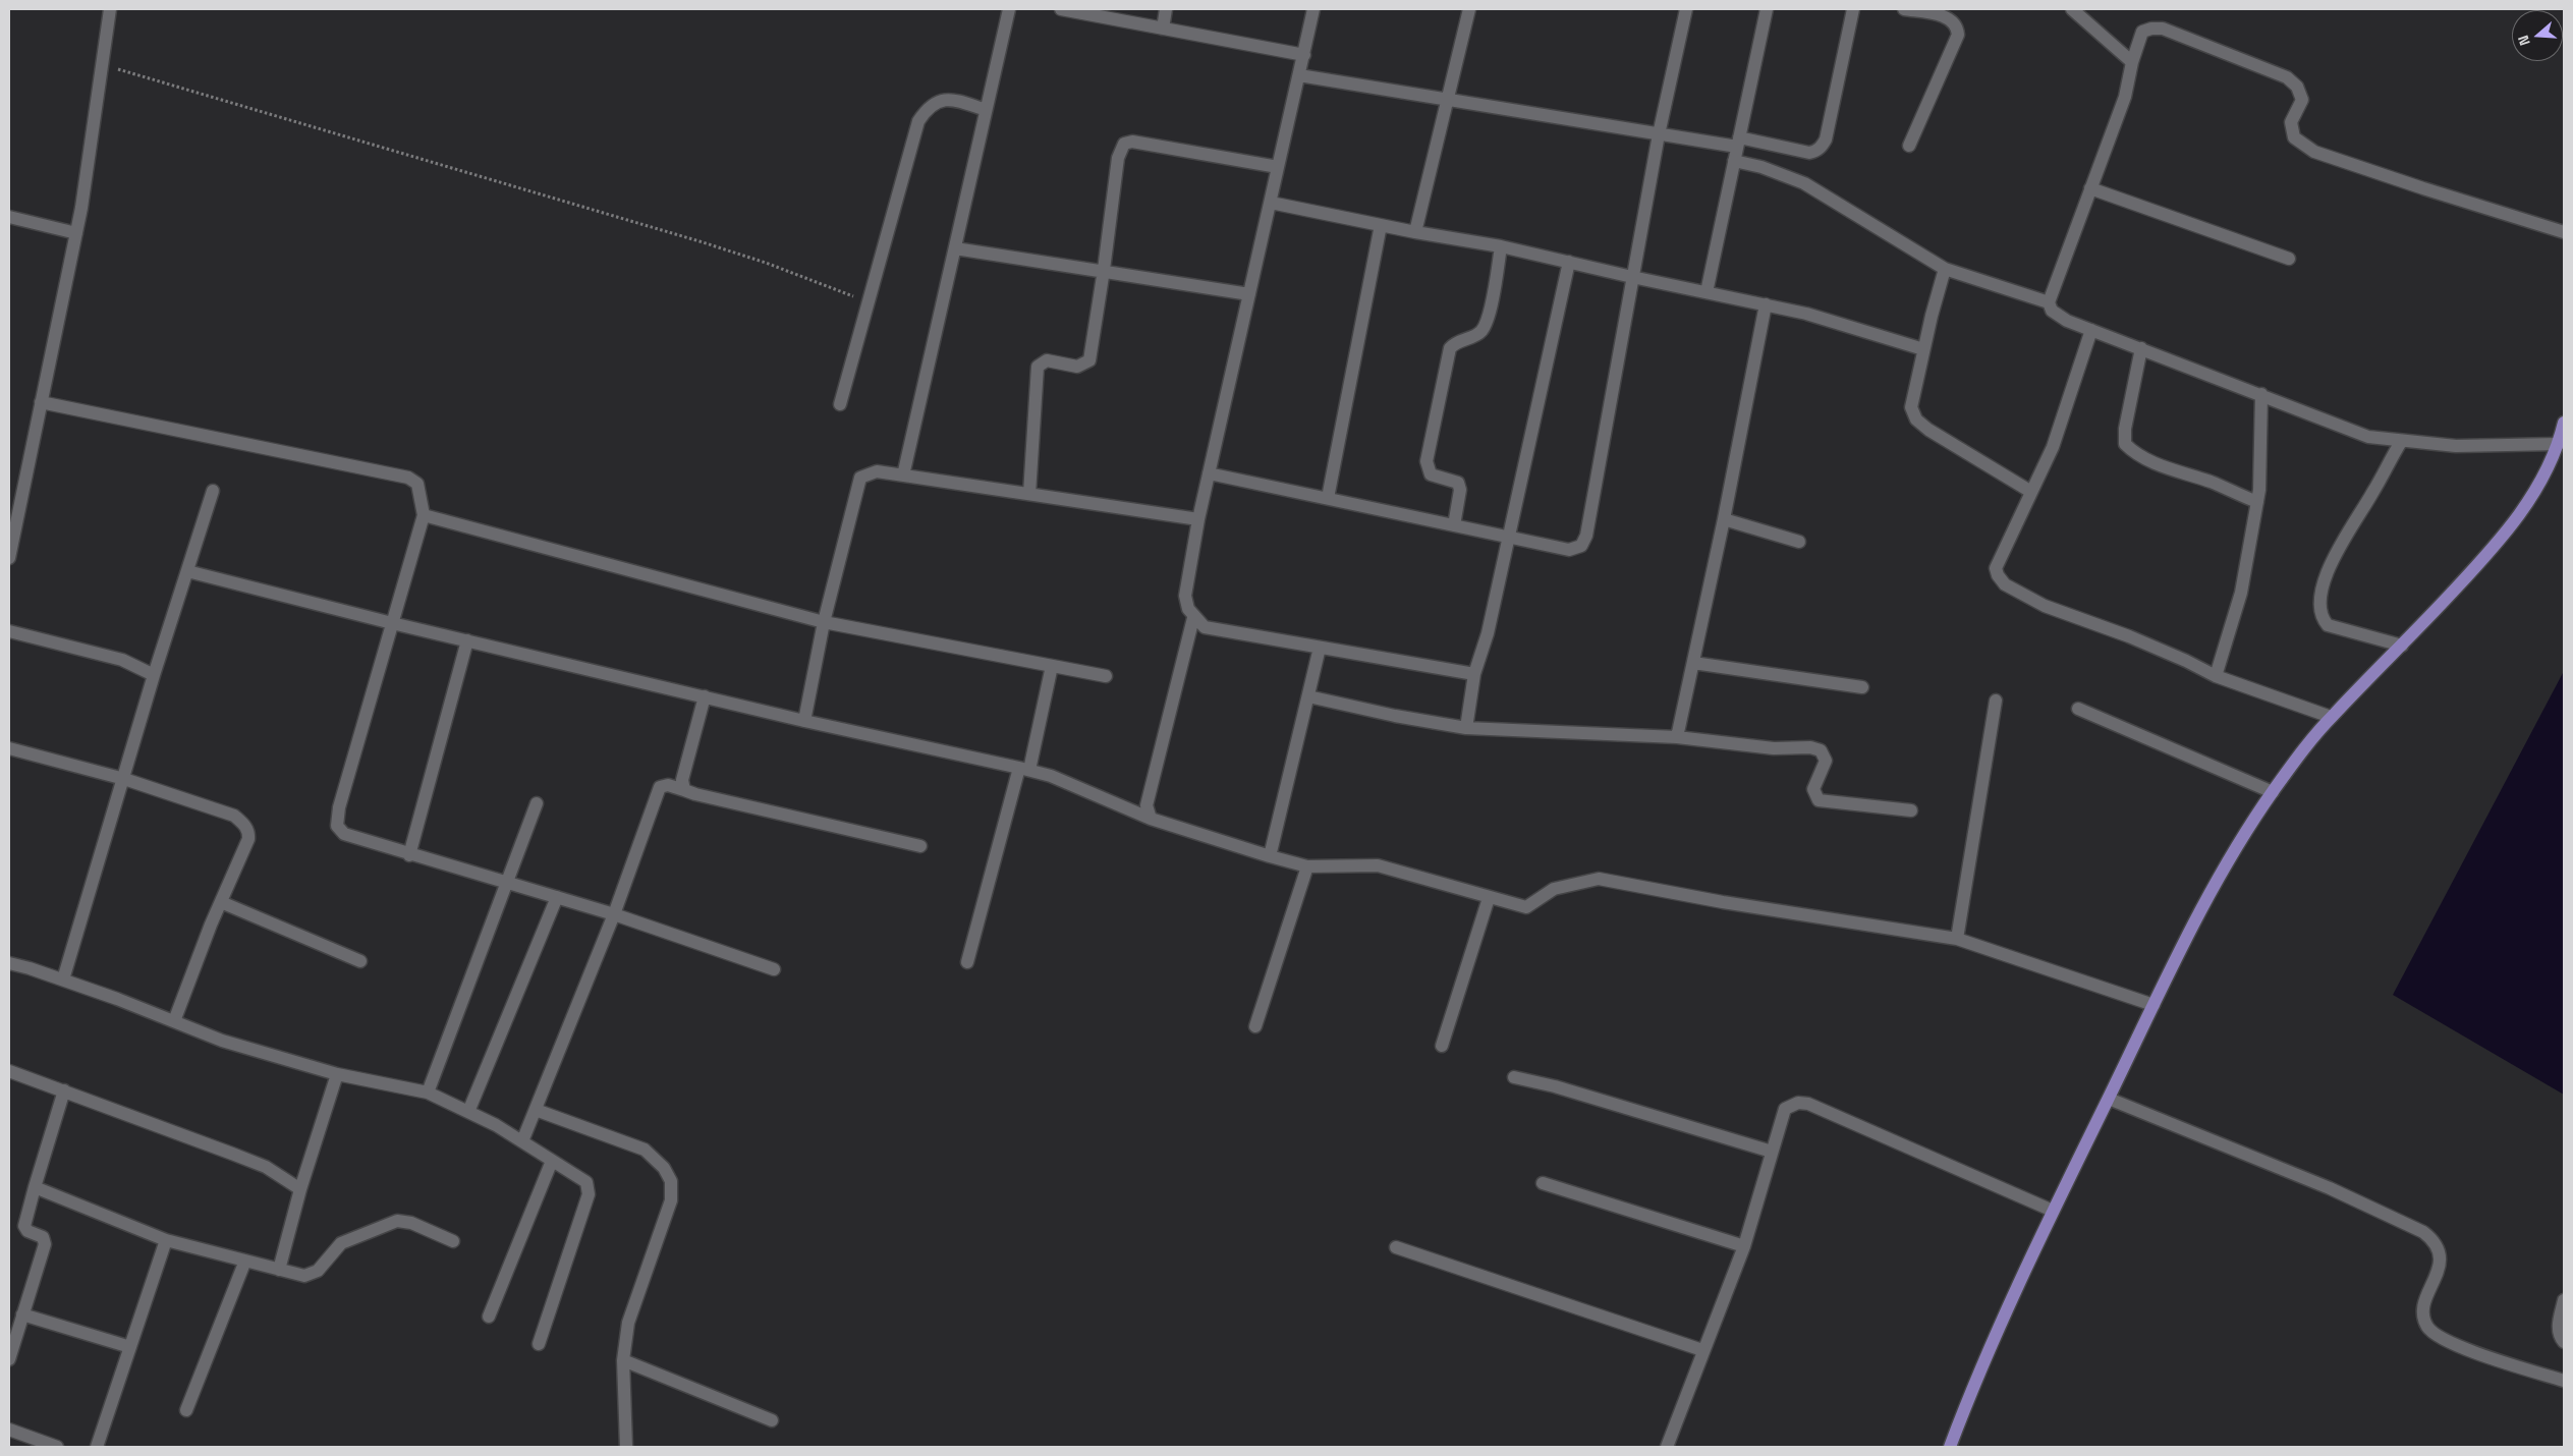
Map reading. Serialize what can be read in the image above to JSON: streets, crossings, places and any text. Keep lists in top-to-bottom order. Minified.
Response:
{"north":"left"}
